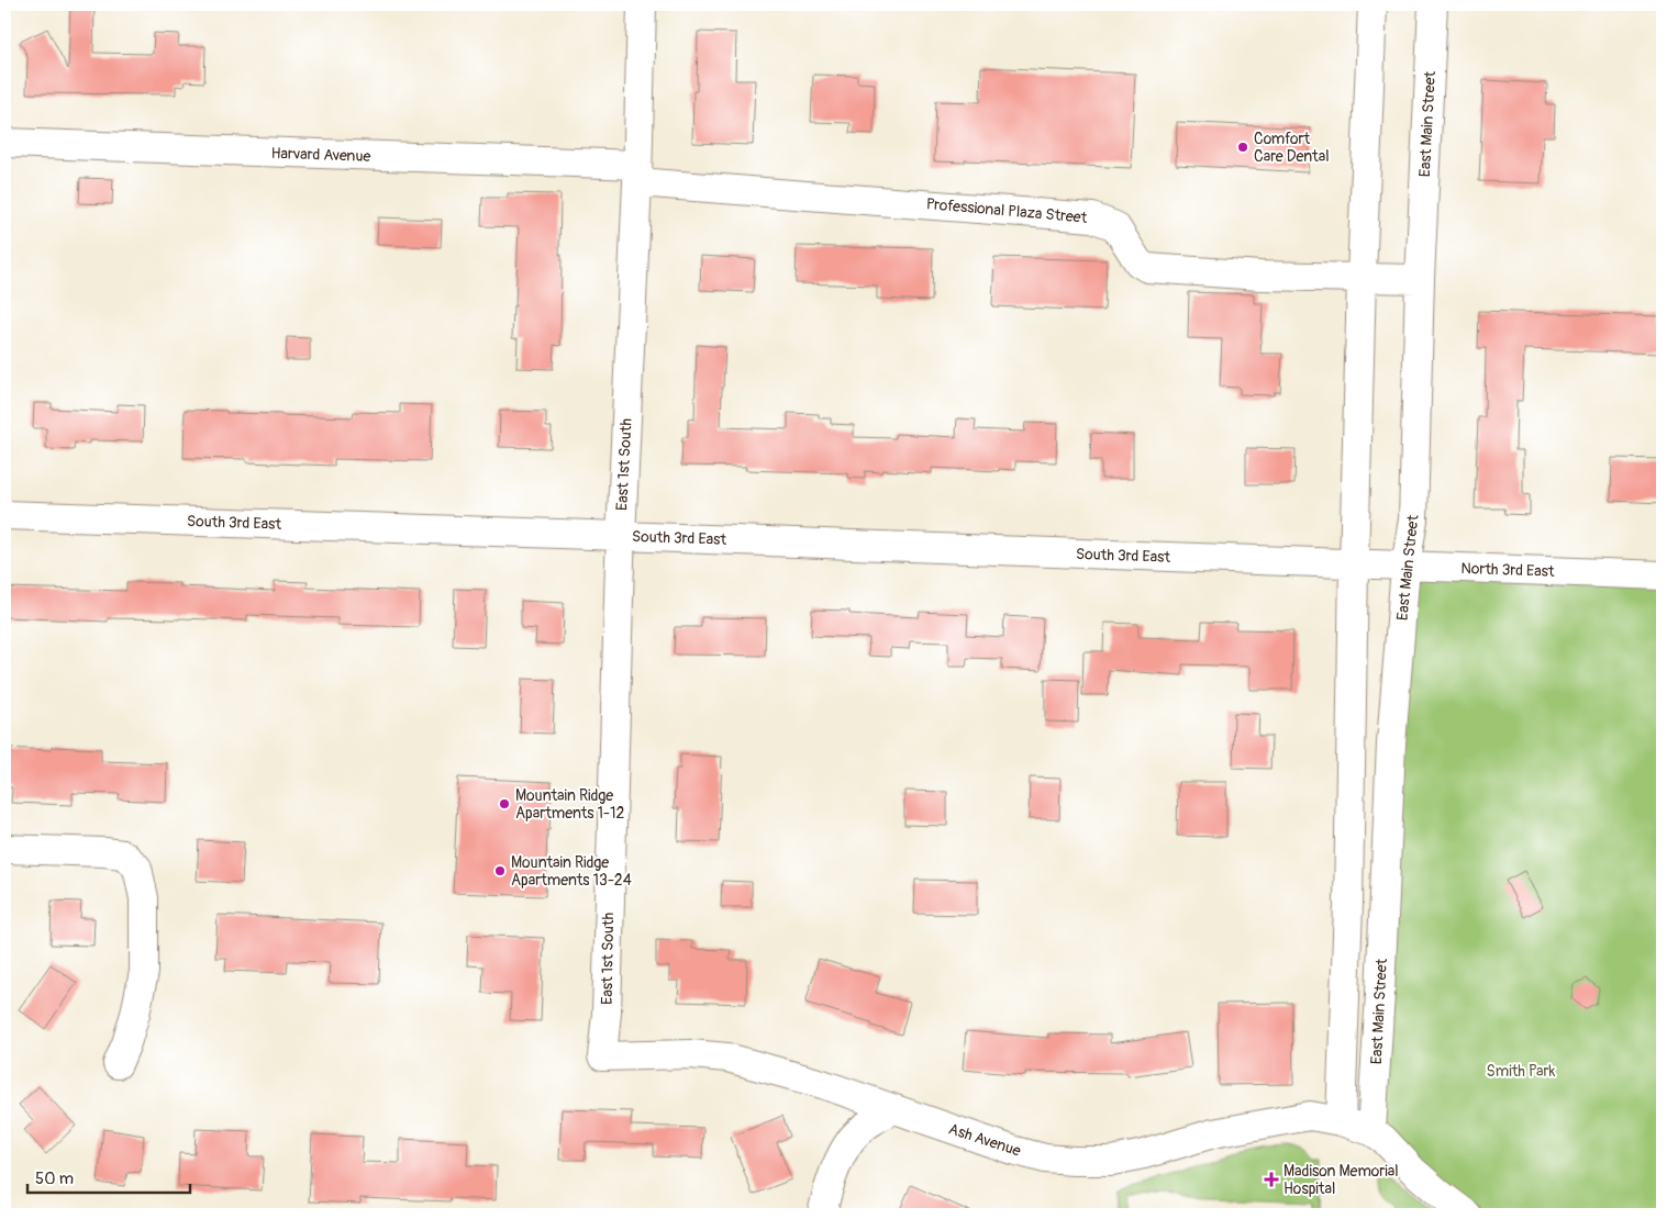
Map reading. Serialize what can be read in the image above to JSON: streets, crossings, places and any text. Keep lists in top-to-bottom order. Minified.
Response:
{"streets":{"street":["East Main Street","Harvard Avenue","Professional Plaza Street","East 1st South","South 3rd East","North 3rd East","Ash Avenue"]},"crossings":[["East Main Street","Professional Plaza Street"],["East Main Street","North 3rd East"],["East Main Street","Ash Avenue"],["Harvard Avenue","Professional Plaza Street"],["Harvard Avenue","East 1st South"],["Professional Plaza Street","East 1st South"],["East 1st South","South 3rd East"],["East 1st South","Ash Avenue"],["South 3rd East","North 3rd East"]],"parks":["Smith Park"],"places":{"other":["Comfort Care Dental","Mountain Ridge Apartments 1-12","Mountain Ridge Apartments 13-24"],"health":["Madison Memorial Hospital"]},"scale_bar":"50 m"}
